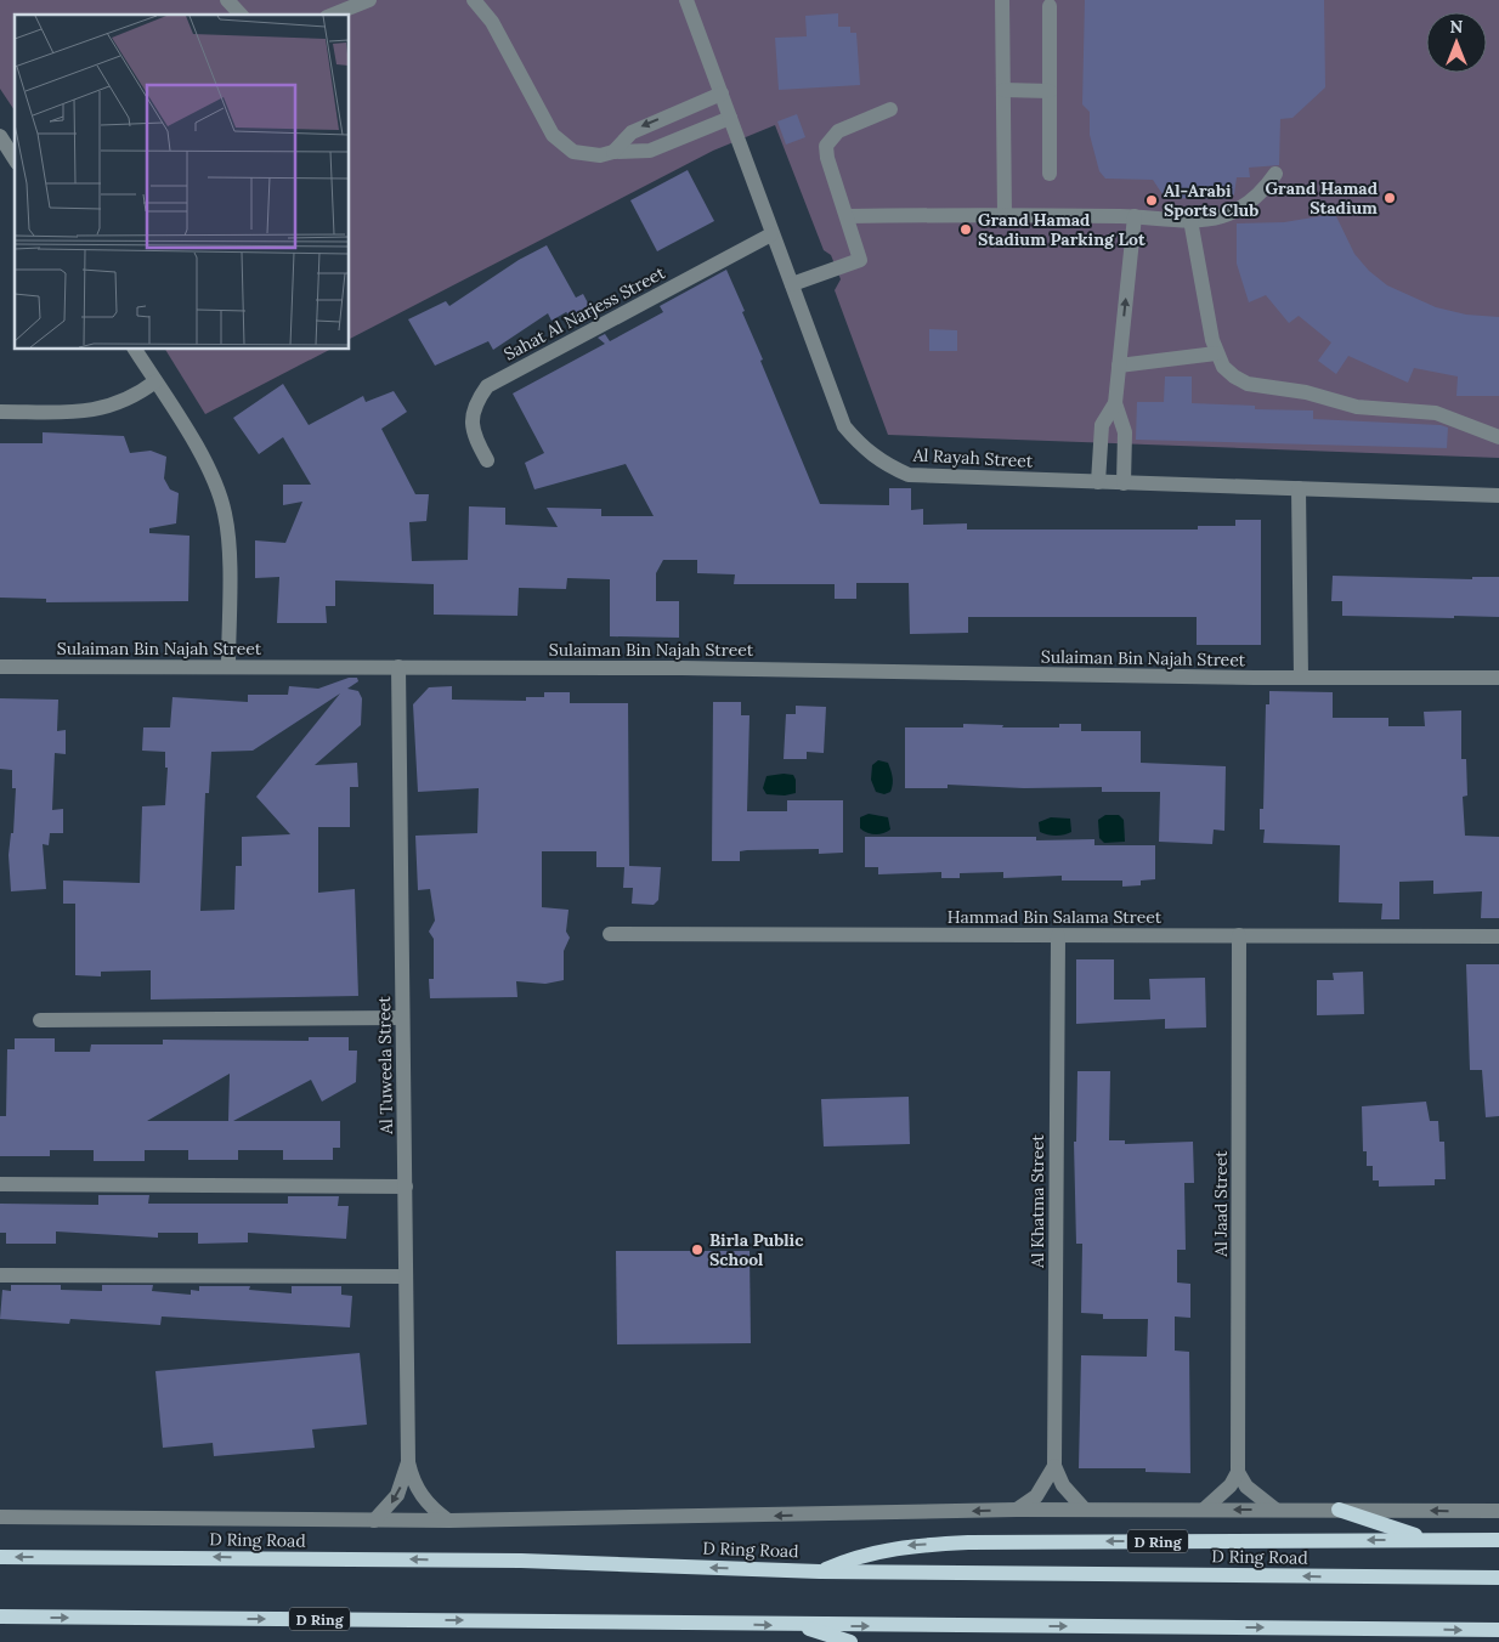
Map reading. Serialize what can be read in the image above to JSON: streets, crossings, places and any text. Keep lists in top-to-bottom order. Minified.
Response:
{"streets":{"main road":["D Ring Road","D Ring"],"street":["Sahat Al Narjess Street","Al Rayah Street","Sulaiman Bin Najah Street","Hammad Bin Salama Street","Al Tuweela Street","Al Khatma Street","Al Jaad Street"]},"crossings":[["Sahat Al Narjess Street","Al Rayah Street"],["Sulaiman Bin Najah Street","Al Tuweela Street"],["Hammad Bin Salama Street","Al Khatma Street"],["Hammad Bin Salama Street","Al Jaad Street"],["Al Tuweela Street","D Ring Road"],["Al Khatma Street","D Ring Road"],["D Ring Road","D Ring"]],"places":["Grand Hamad Stadium","Al-Arabi Sports Club","Grand Hamad Stadium Parking Lot","Birla Public School"],"north":"top"}
